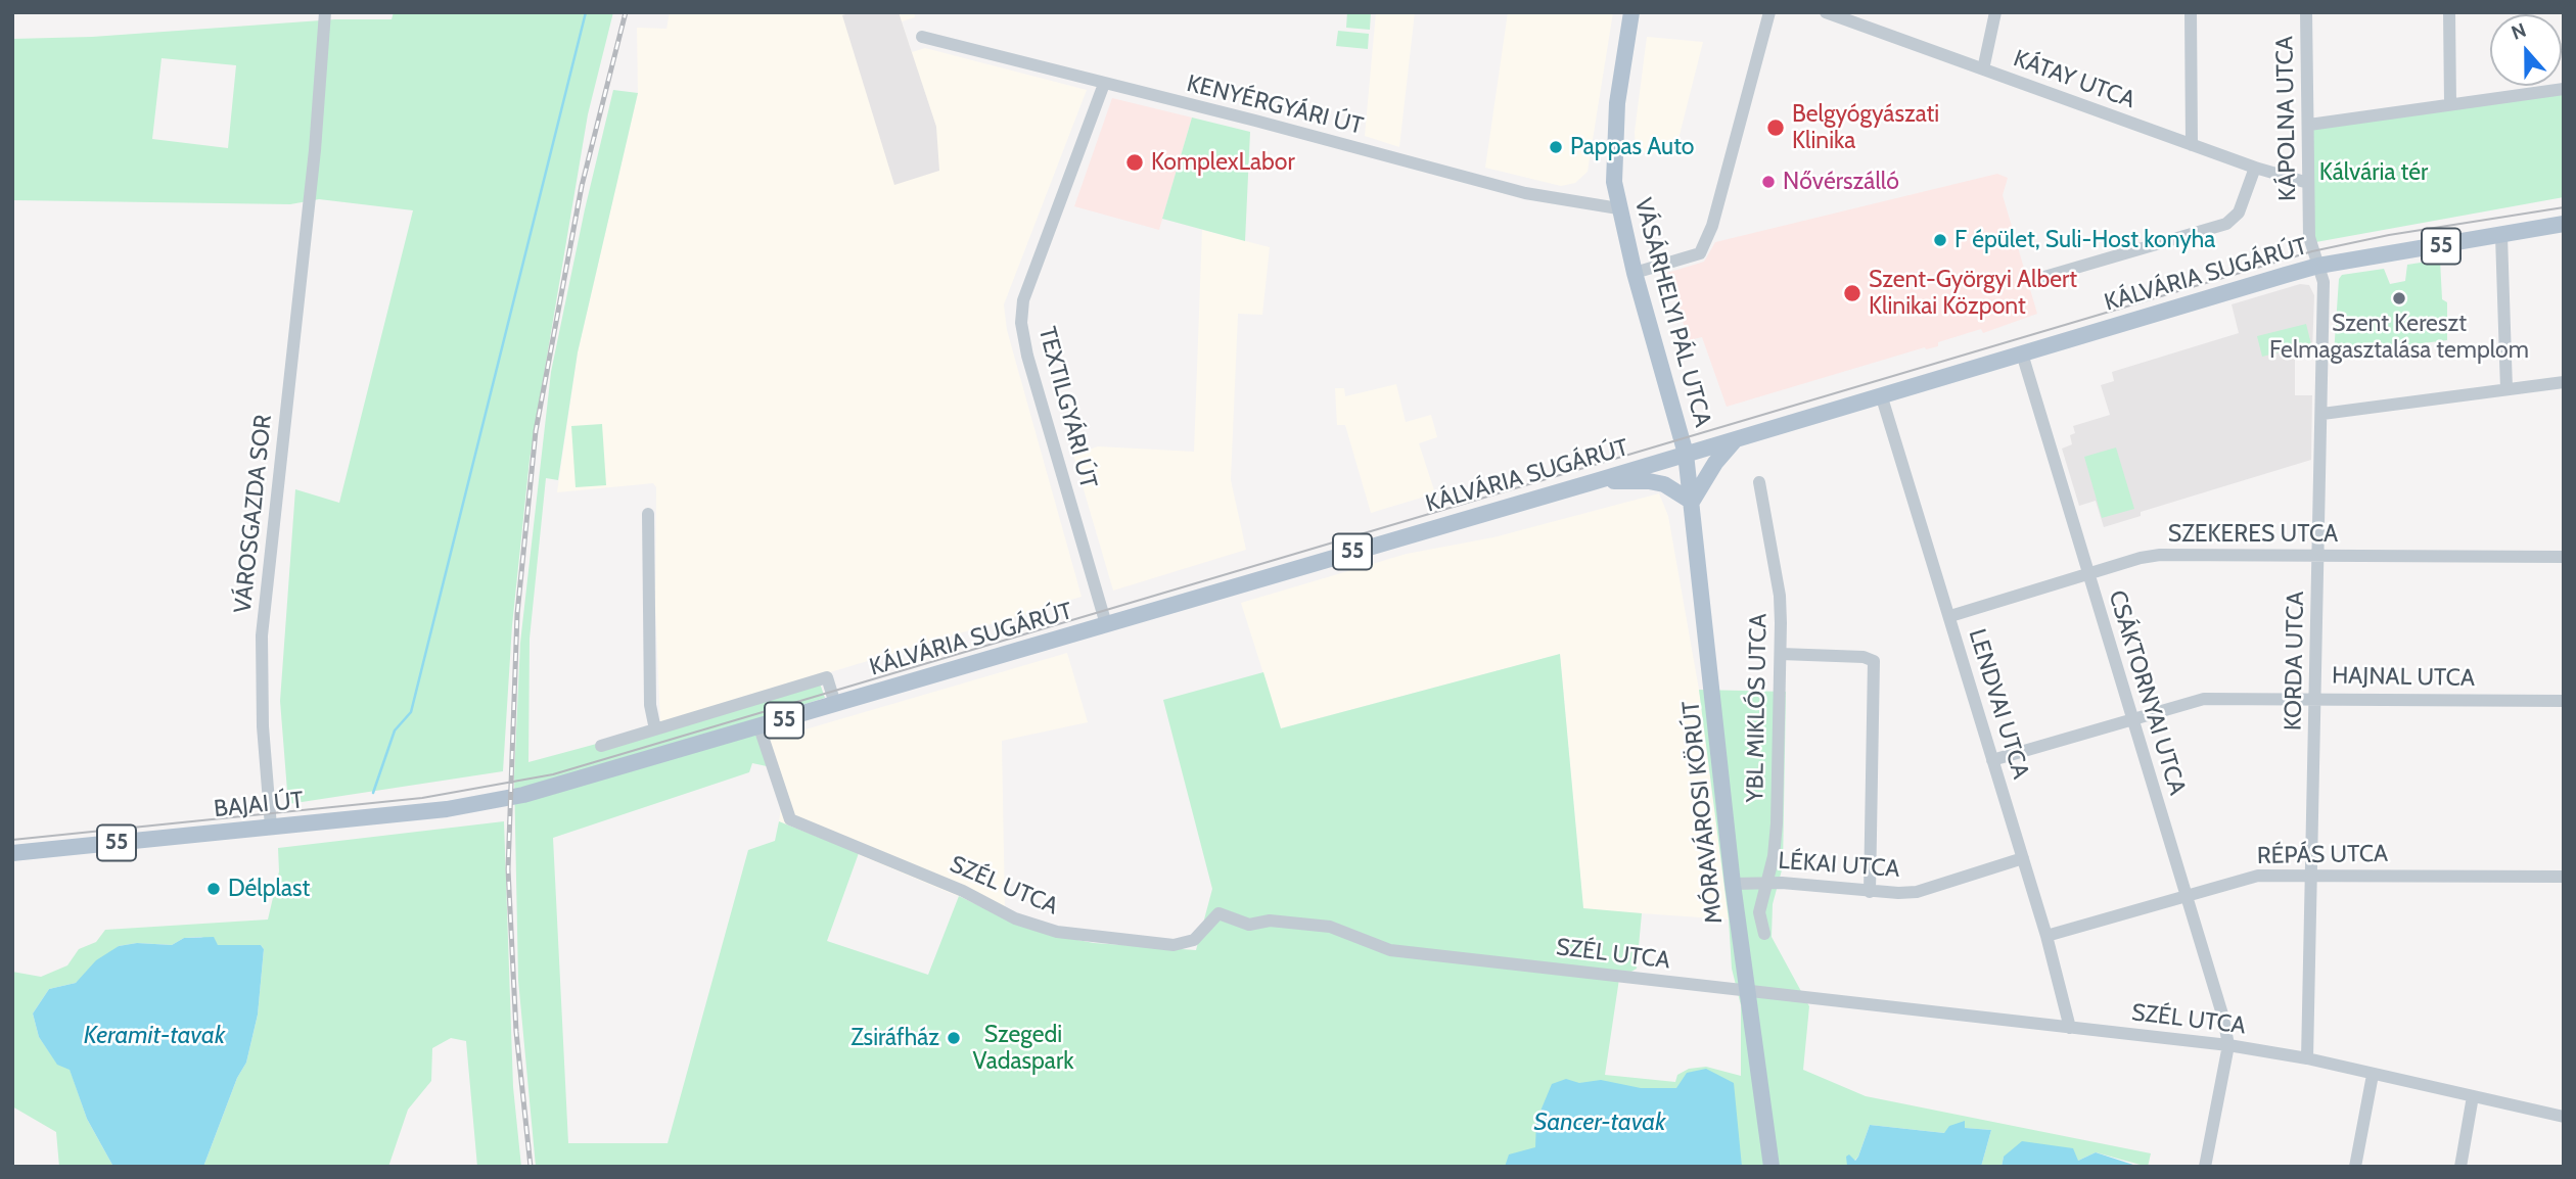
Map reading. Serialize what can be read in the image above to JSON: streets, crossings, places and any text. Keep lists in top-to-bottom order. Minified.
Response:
{"streets":{"main road":["55","KÁLVÁRIA SUGÁRÚT","VÁSÁRHELYI PÁL UTCA","BAJAI ÚT","MÓRAVÁROSI KÖRÚT"],"street":["KÁTAY UTCA","KENYÉRGYÁRI ÚT","KÁPOLNA UTCA","TEXTILGYÁRI ÚT","VÁROSGAZDA SOR","SZEKERES UTCA","KORDA UTCA","HAJNAL UTCA","CSÁKTORNYAI UTCA","LENDVAI UTCA","YBL MIKLÓS UTCA","RÉPÁS UTCA","LÉKAI UTCA","SZÉL UTCA"]},"crossings":[["KÁTAY UTCA","KÁPOLNA UTCA"],["KÁTAY UTCA","KÁLVÁRIA SUGÁRÚT"],["KENYÉRGYÁRI ÚT","VÁSÁRHELYI PÁL UTCA"],["KENYÉRGYÁRI ÚT","TEXTILGYÁRI ÚT"],["KÁPOLNA UTCA","KÁLVÁRIA SUGÁRÚT"],["KÁPOLNA UTCA","KORDA UTCA"],["KÁLVÁRIA SUGÁRÚT","VÁSÁRHELYI PÁL UTCA"],["KÁLVÁRIA SUGÁRÚT","TEXTILGYÁRI ÚT"],["KÁLVÁRIA SUGÁRÚT","KORDA UTCA"],["KÁLVÁRIA SUGÁRÚT","CSÁKTORNYAI UTCA"],["KÁLVÁRIA SUGÁRÚT","LENDVAI UTCA"],["KÁLVÁRIA SUGÁRÚT","BAJAI ÚT"],["KÁLVÁRIA SUGÁRÚT","MÓRAVÁROSI KÖRÚT"],["KÁLVÁRIA SUGÁRÚT","SZÉL UTCA"],["VÁSÁRHELYI PÁL UTCA","MÓRAVÁROSI KÖRÚT"],["VÁROSGAZDA SOR","BAJAI ÚT"],["SZEKERES UTCA","KORDA UTCA"],["SZEKERES UTCA","CSÁKTORNYAI UTCA"],["SZEKERES UTCA","LENDVAI UTCA"],["KORDA UTCA","HAJNAL UTCA"],["KORDA UTCA","RÉPÁS UTCA"],["KORDA UTCA","SZÉL UTCA"],["HAJNAL UTCA","CSÁKTORNYAI UTCA"],["HAJNAL UTCA","LENDVAI UTCA"],["CSÁKTORNYAI UTCA","RÉPÁS UTCA"],["CSÁKTORNYAI UTCA","SZÉL UTCA"],["LENDVAI UTCA","RÉPÁS UTCA"],["LENDVAI UTCA","LÉKAI UTCA"],["LENDVAI UTCA","SZÉL UTCA"],["YBL MIKLÓS UTCA","LÉKAI UTCA"],["MÓRAVÁROSI KÖRÚT","LÉKAI UTCA"],["MÓRAVÁROSI KÖRÚT","SZÉL UTCA"]],"water":["Keramit-tavak","Sancer-tavak"],"parks":["Kálvária tér","Szegedi Vadaspark"],"places":["Belgyógyászati Klinika","Pappas Auto","KomplexLabor","Nővérszálló","F épület, Suli-Host konyha","Szent-Györgyi Albert Klinikai Központ","Szent Kereszt Felmagasztalása templom","Délplast","Zsiráfház"],"north":"top"}
